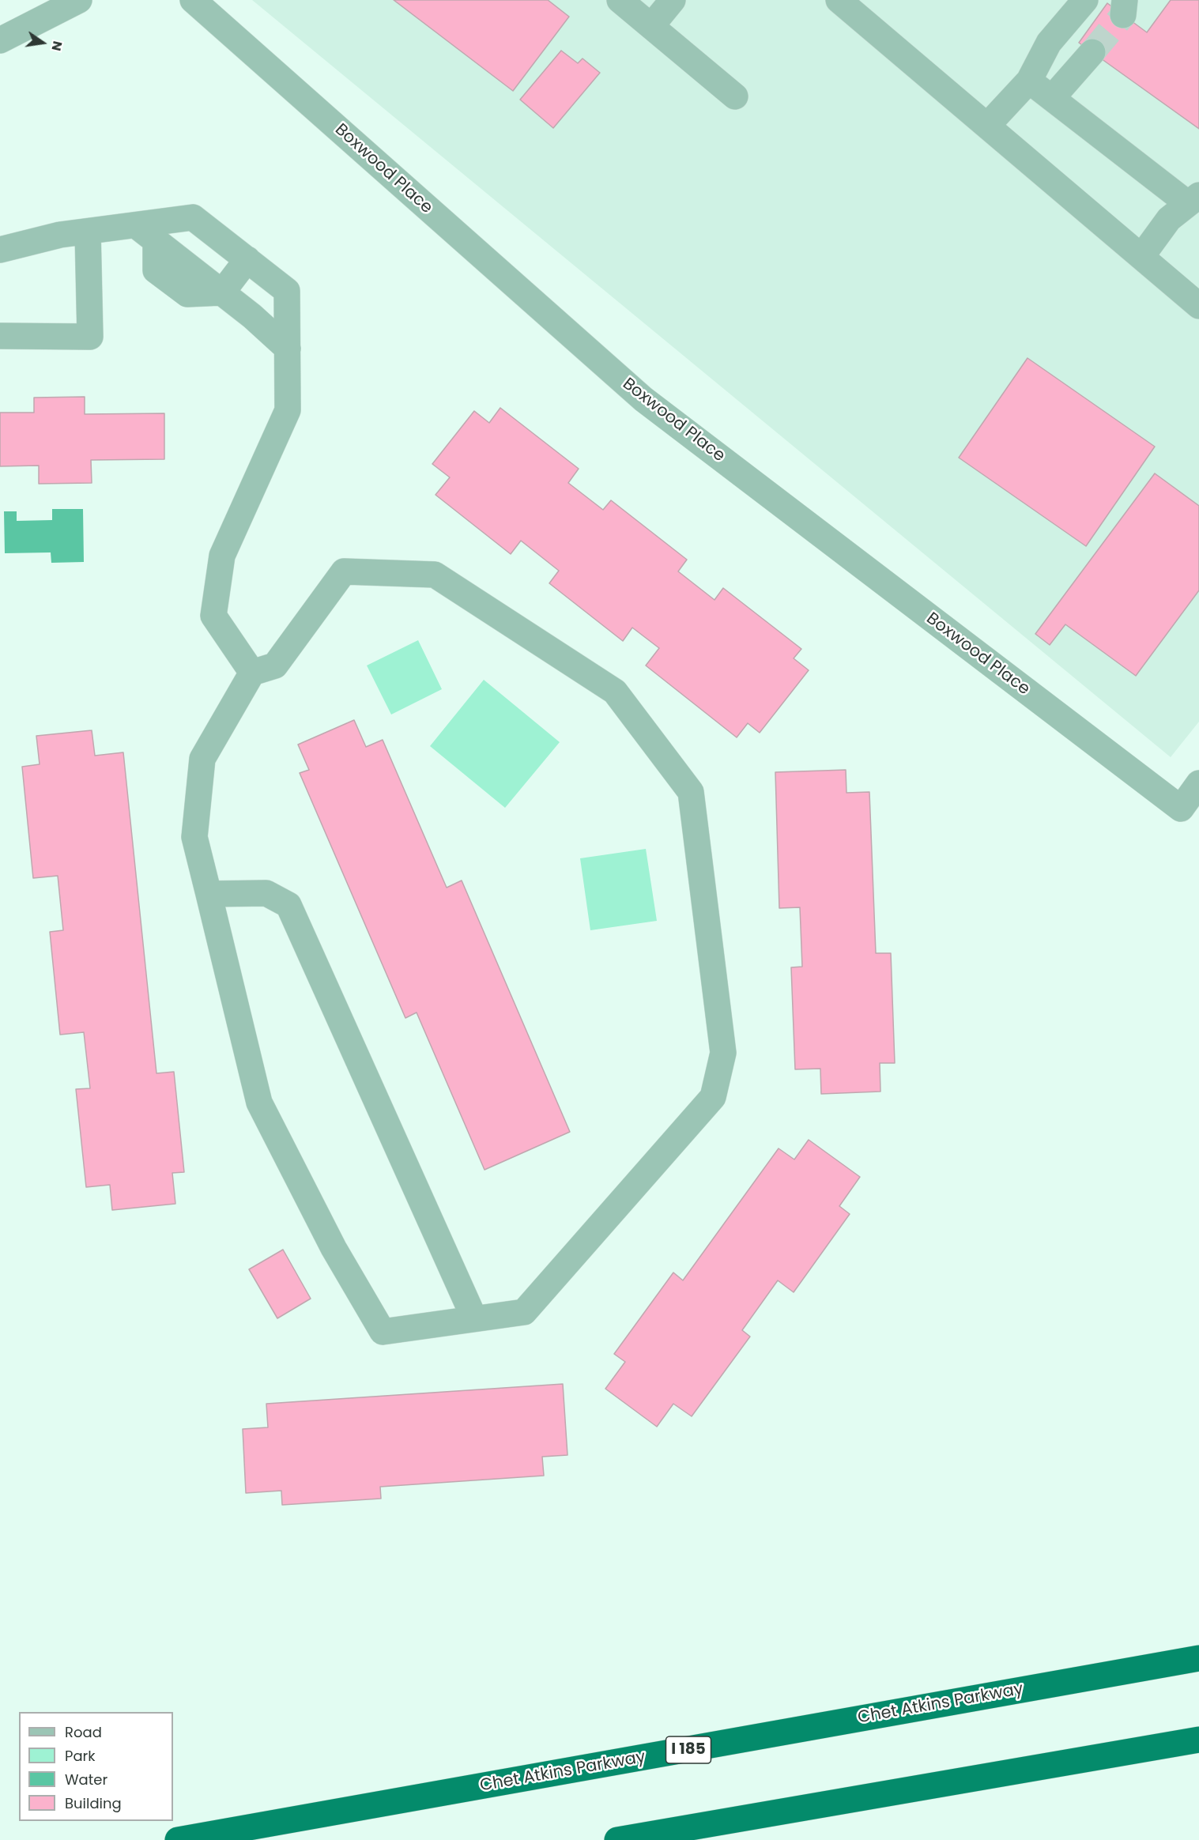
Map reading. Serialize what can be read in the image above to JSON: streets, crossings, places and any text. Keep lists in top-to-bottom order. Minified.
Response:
{"streets":{"highway":["Chet Atkins Parkway","I 185"],"street":["Boxwood Place"]},"legend":["Road","Park","Water","Building"],"north":"right"}
